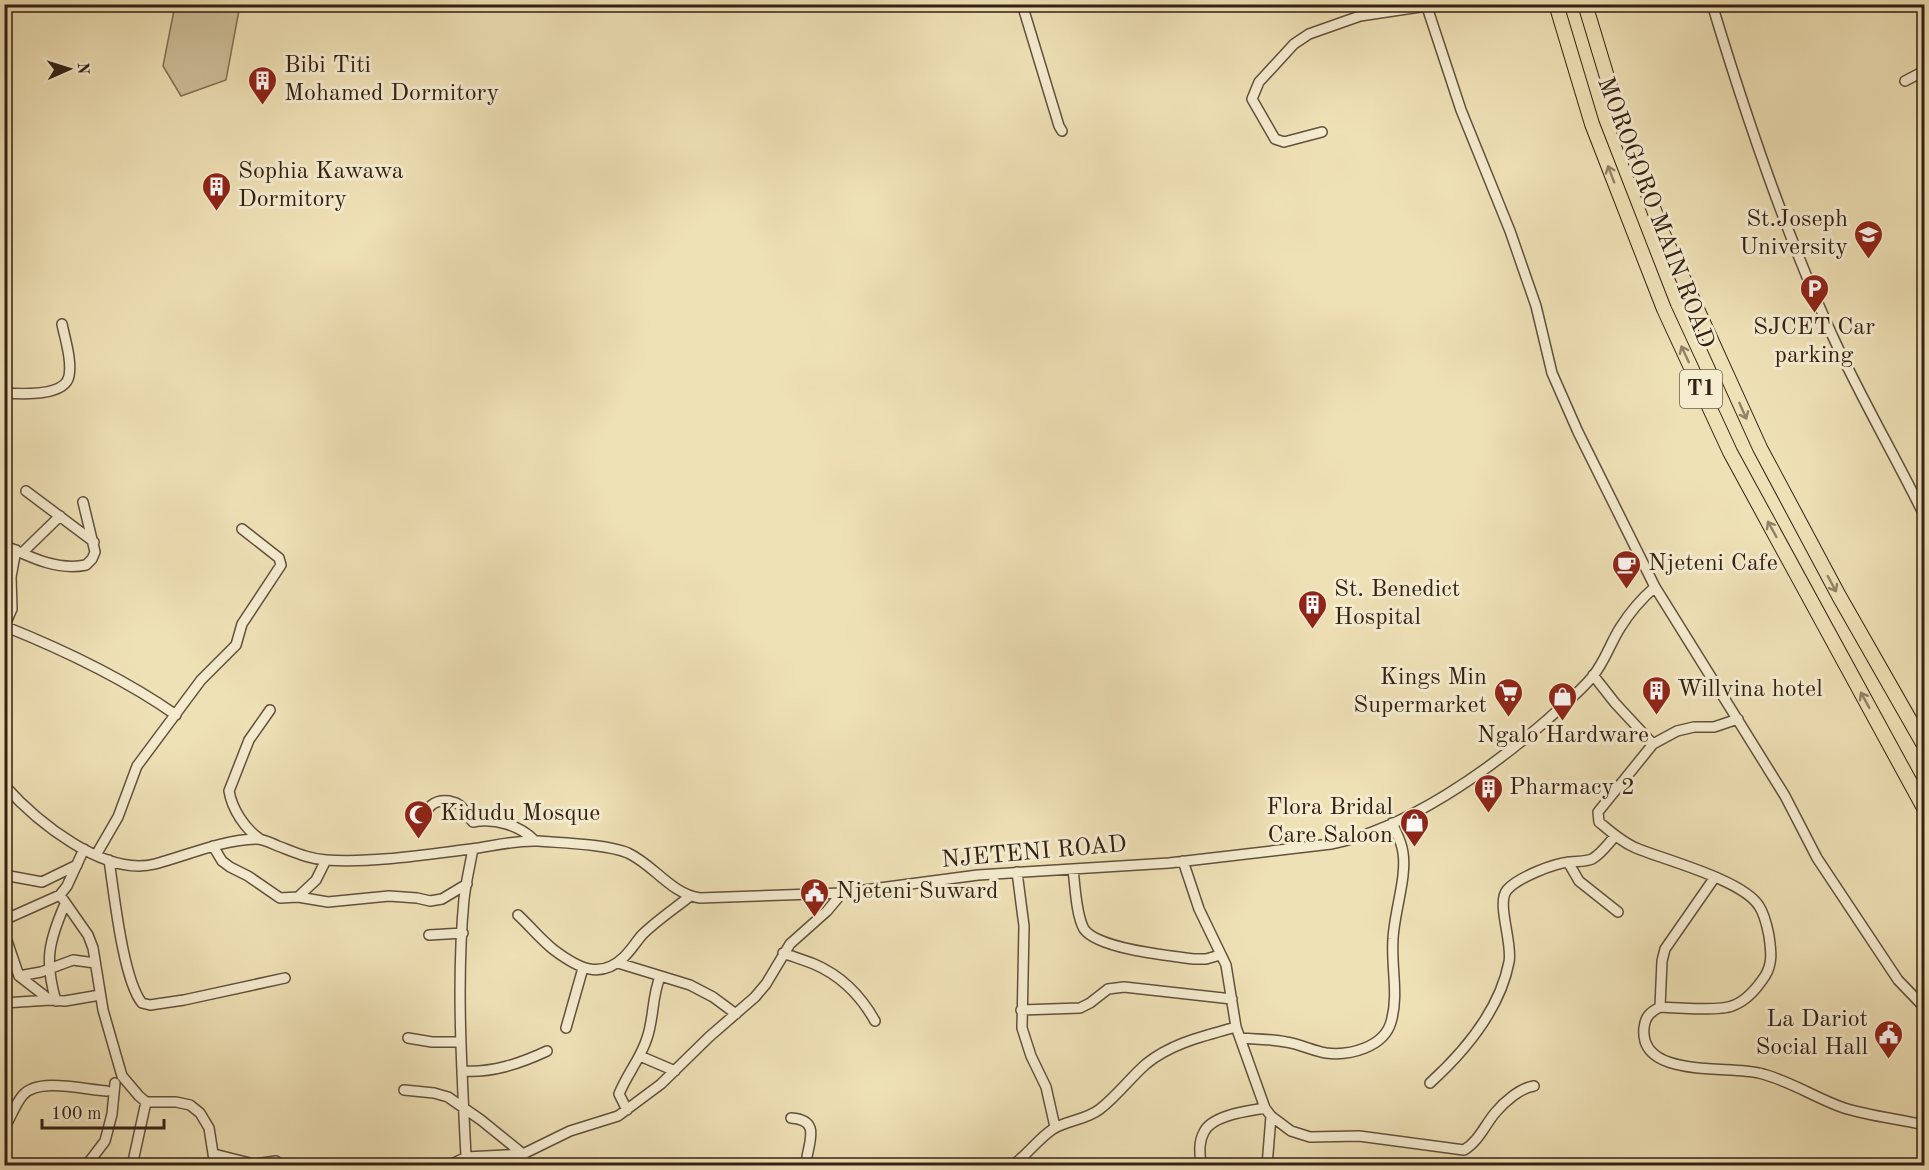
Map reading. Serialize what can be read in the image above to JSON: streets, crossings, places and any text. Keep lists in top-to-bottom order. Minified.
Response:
{"streets":{"highway":["MOROGORO MAIN ROAD","T1"],"street":["NJETENI ROAD"]},"places":{"building":["Bibi Titi Mohamed Dormitory","Sophia Kawawa Dormitory","St. Benedict Hospital","Willvina hotel","Pharmacy 2"],"school or university":["St.Joseph University"],"parking":["SJCET Car parking"],"cafe":["Njeteni Cafe"],"supermarket":["Kings Min Supermarket"],"shop":["Ngalo Hardware","Flora Bridal Care Saloon"],"mosque":["Kidudu Mosque"],"public building":["Njeteni Suward","La Dariot Social Hall"]},"scale_bar":"100 m","north":"right"}
